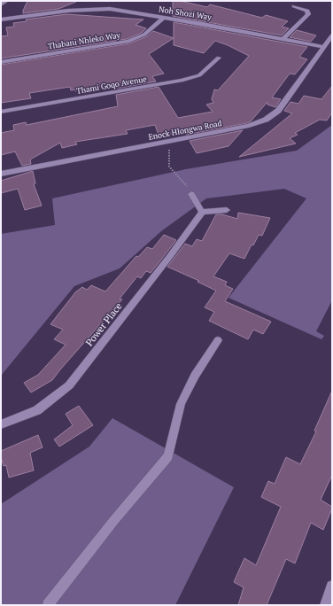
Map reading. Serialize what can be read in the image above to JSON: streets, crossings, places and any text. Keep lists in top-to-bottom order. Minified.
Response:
{"streets":{"street":["Noh Shozi Way","Thabani Nhleko Way","Thami Goqo Avenue","Enock Hlongwa Road","Power Place"]},"crossings":[["Noh Shozi Way","Thabani Nhleko Way"],["Noh Shozi Way","Enock Hlongwa Road"]]}
